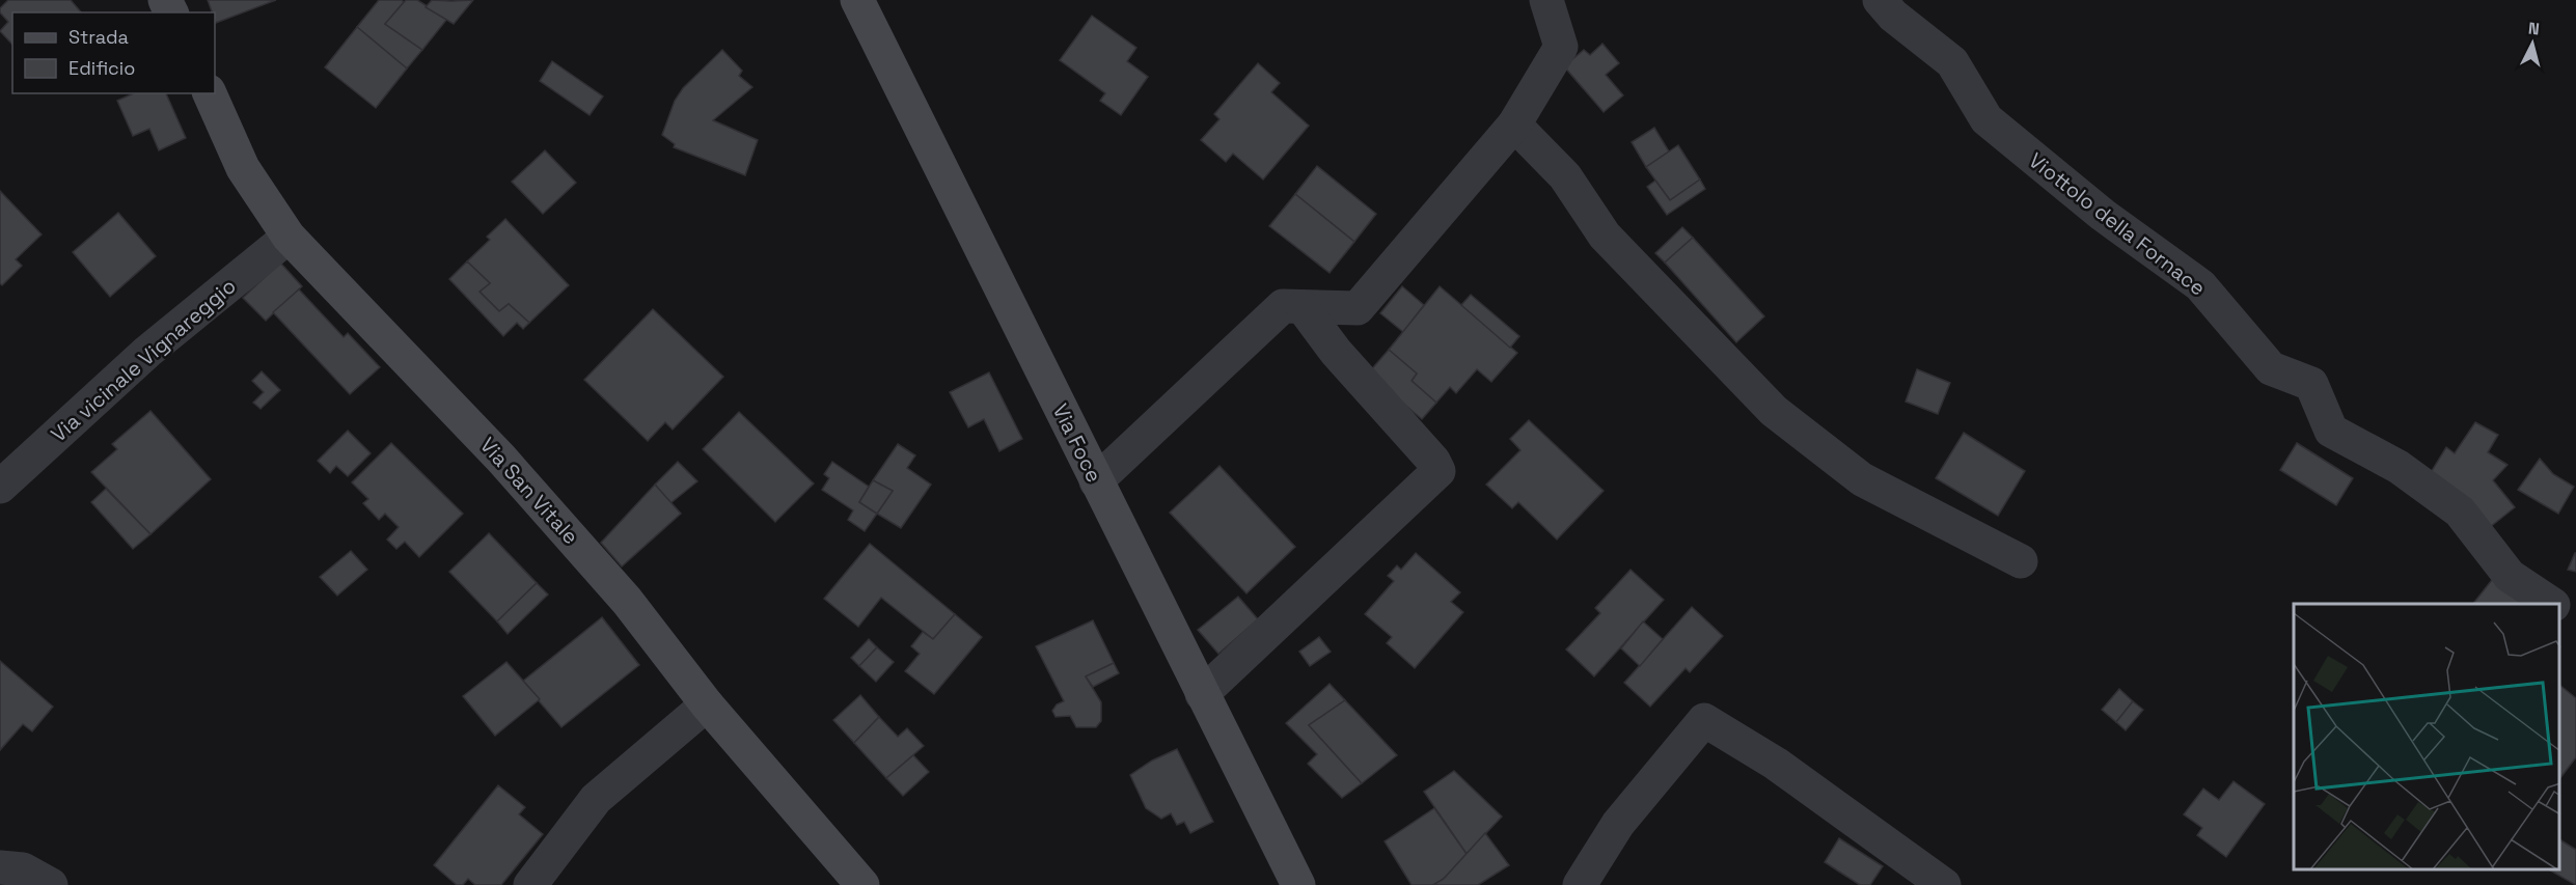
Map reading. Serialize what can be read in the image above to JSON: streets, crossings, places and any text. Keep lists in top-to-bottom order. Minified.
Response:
{"streets":{"street":["Viottolo della Fornace","Via vicinale Vignareggio","Via Foce","Via San Vitale"]},"crossings":[["Via vicinale Vignareggio","Via San Vitale"]],"legend":["Strada","Edificio"],"north":"top"}
